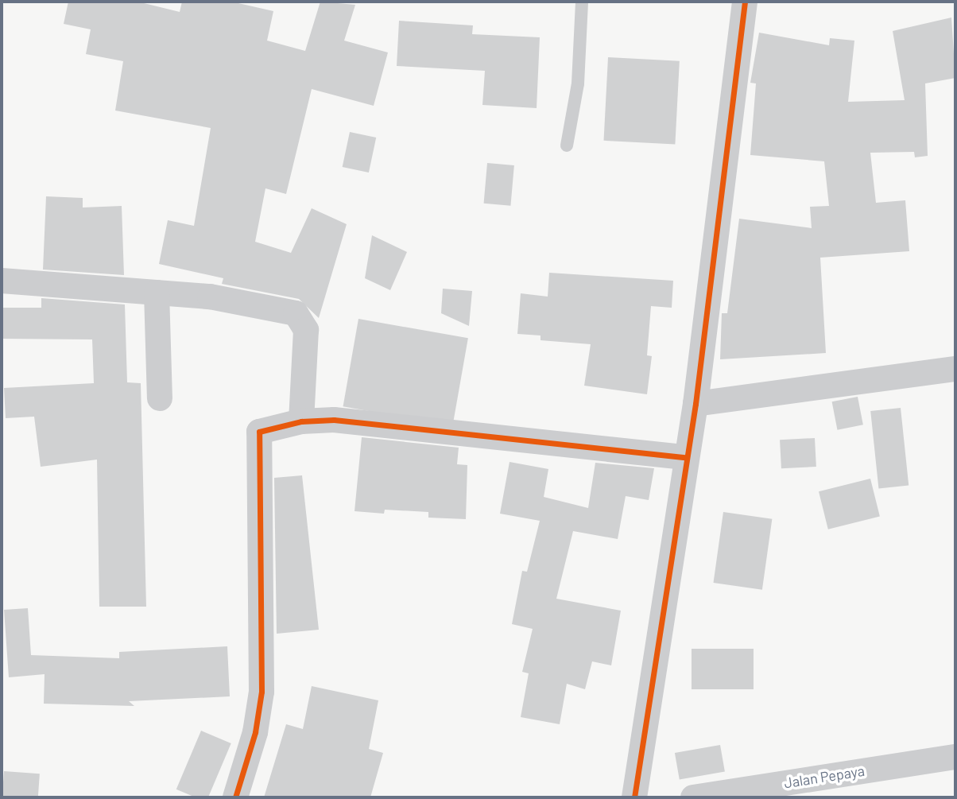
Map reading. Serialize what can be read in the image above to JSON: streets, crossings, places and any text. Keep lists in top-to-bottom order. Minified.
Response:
{"streets":{"street":["Jalan Pepaya"]}}
